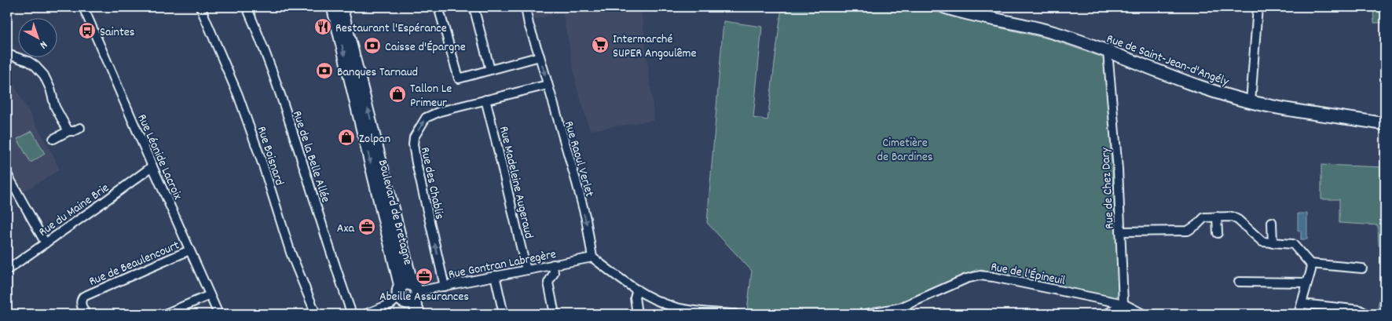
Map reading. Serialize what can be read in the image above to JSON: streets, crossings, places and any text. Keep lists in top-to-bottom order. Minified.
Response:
{"streets":{"main road":["Rue de Saint-Jean-d'Angély","Boulevard de Bretagne"],"street":["Rue Boisnard","Rue Léonide Lacroix","Rue de la Belle Allée","Rue Raoul Verlet","Rue Madeleine Augeraud","Rue des Chablis","Rue de Chez Dary","Rue du Maine Brie","Rue de Beaulencourt","Rue Gontran Labregère","Rue de l'Épineuil"]},"crossings":[["Rue de Saint-Jean-d'Angély","Rue de Chez Dary"],["Rue Léonide Lacroix","Rue du Maine Brie"],["Rue Léonide Lacroix","Rue de Beaulencourt"],["Rue Raoul Verlet","Rue des Chablis"],["Rue Raoul Verlet","Rue Gontran Labregère"],["Rue Madeleine Augeraud","Rue des Chablis"],["Rue Madeleine Augeraud","Rue Gontran Labregère"],["Rue des Chablis","Rue Gontran Labregère"],["Rue de Chez Dary","Rue de l'Épineuil"],["Boulevard de Bretagne","Rue Gontran Labregère"]],"one_way":["Rue Raoul Verlet","Rue des Chablis"],"parks":["Cimetière de Bardines"],"places":{"restaurant":["Restaurant l'Espérance"],"bus stop":["Saintes"],"supermarket":["Intermarché SUPER Angoulême"],"bank":["Caisse d'Épargne","Banques Tarnaud"],"shop":["Tallon Le Primeur","Zolpan"],"office":["Axa","Abeille Assurances"]},"north":"bottom right"}
